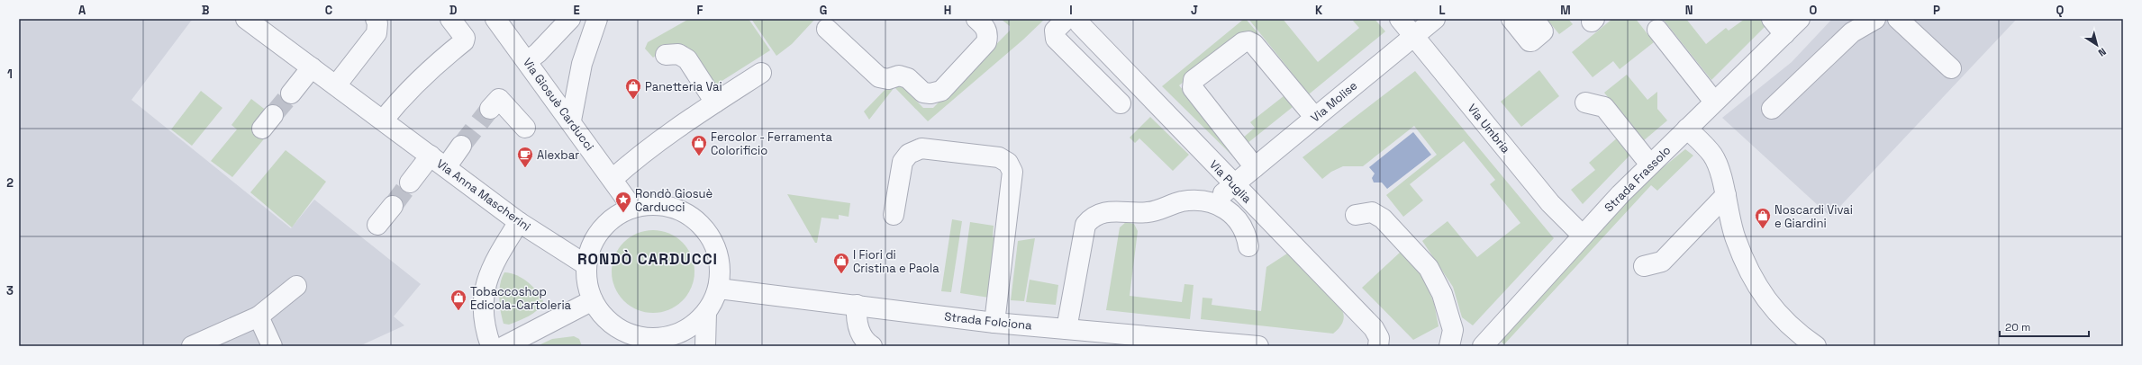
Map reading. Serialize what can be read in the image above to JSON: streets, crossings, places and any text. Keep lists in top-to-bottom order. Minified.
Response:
{"streets":{"street":["Via Molise","Via Giosuè Carducci","Via Umbria","Strada Frassolo","Via Puglia","Via Anna Mascherini","Strada Folciona"]},"crossings":[["Via Molise","Via Umbria"],["Via Molise","Via Puglia"],["Via Umbria","Strada Frassolo"]],"districts":["RONDÒ CARDUCCI"],"places":{"shop":["Panetteria Vai","Fercolor - Ferramenta Colorificio","Noscardi Vivai e Giardini","I Fiori di Cristina e Paola","Tobaccoshop Edicola-Cartoleria"],"cafe":["Alexbar"],"place":["Rondò Giosuè Carducci"]},"scale_bar":"20 m","north":"bottom right","grid":{"columns":["A","B","C","D","E","F","G","H","I","J","K","L","M","N","O","P","Q"],"rows":["1","2","3"]}}
